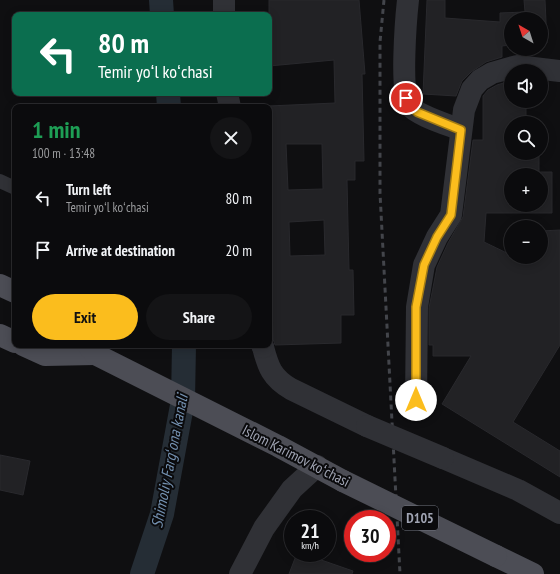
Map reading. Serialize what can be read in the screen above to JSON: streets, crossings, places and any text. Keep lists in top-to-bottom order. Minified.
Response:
{"streets":{"main road":["Islom Karimov koʻchasi","D105"]},"crossings":[["Islom Karimov koʻchasi","D105"]],"water":["Shimoliy Fargʻona kanali"],"north":"top left","page":{"map_buttons":["+","−"],"turn":["80 m","Temir yoʻl koʻchasi"],"heading":["1 min","100 m · 13:48"],"list":[{"name":"Turn left","note":"Temir yoʻl koʻchasi","value":"80 m"},{"name":"Arrive at destination","value":"20 m"}],"buttons":["Exit","Share"],"speed":"21 km/h","limit":"30"}}
